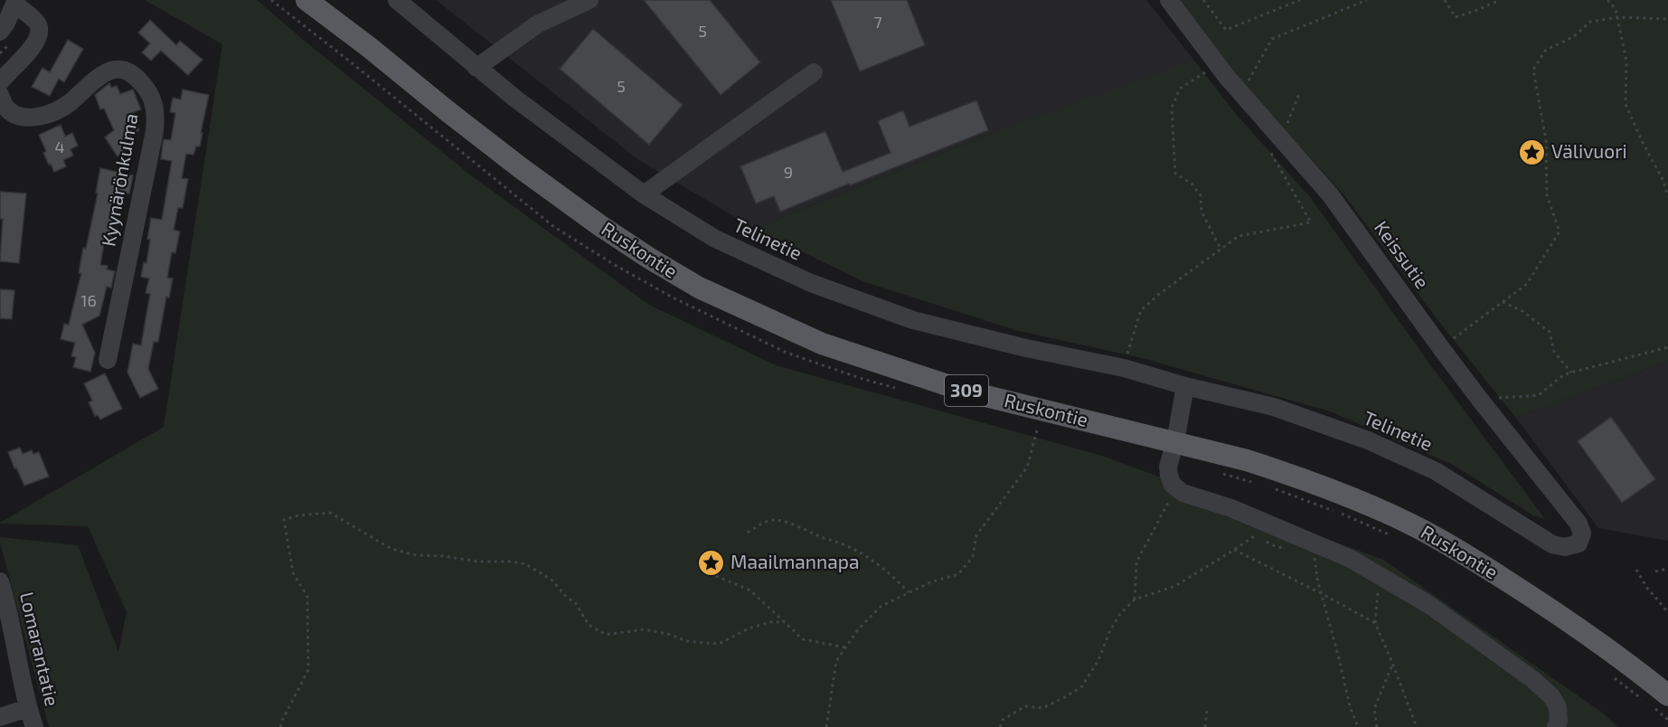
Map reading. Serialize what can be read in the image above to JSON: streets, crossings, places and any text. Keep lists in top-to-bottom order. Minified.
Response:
{"streets":{"main road":["Ruskontie","309"],"street":["Kyynärönkulma","Telinetie","Keissutie","Lomarantatie"]},"crossings":[["Telinetie","Keissutie"]],"places":{"place":["Välivuori","Maailmannapa"]},"house_numbers":["7","5","5","4","9","16"]}
